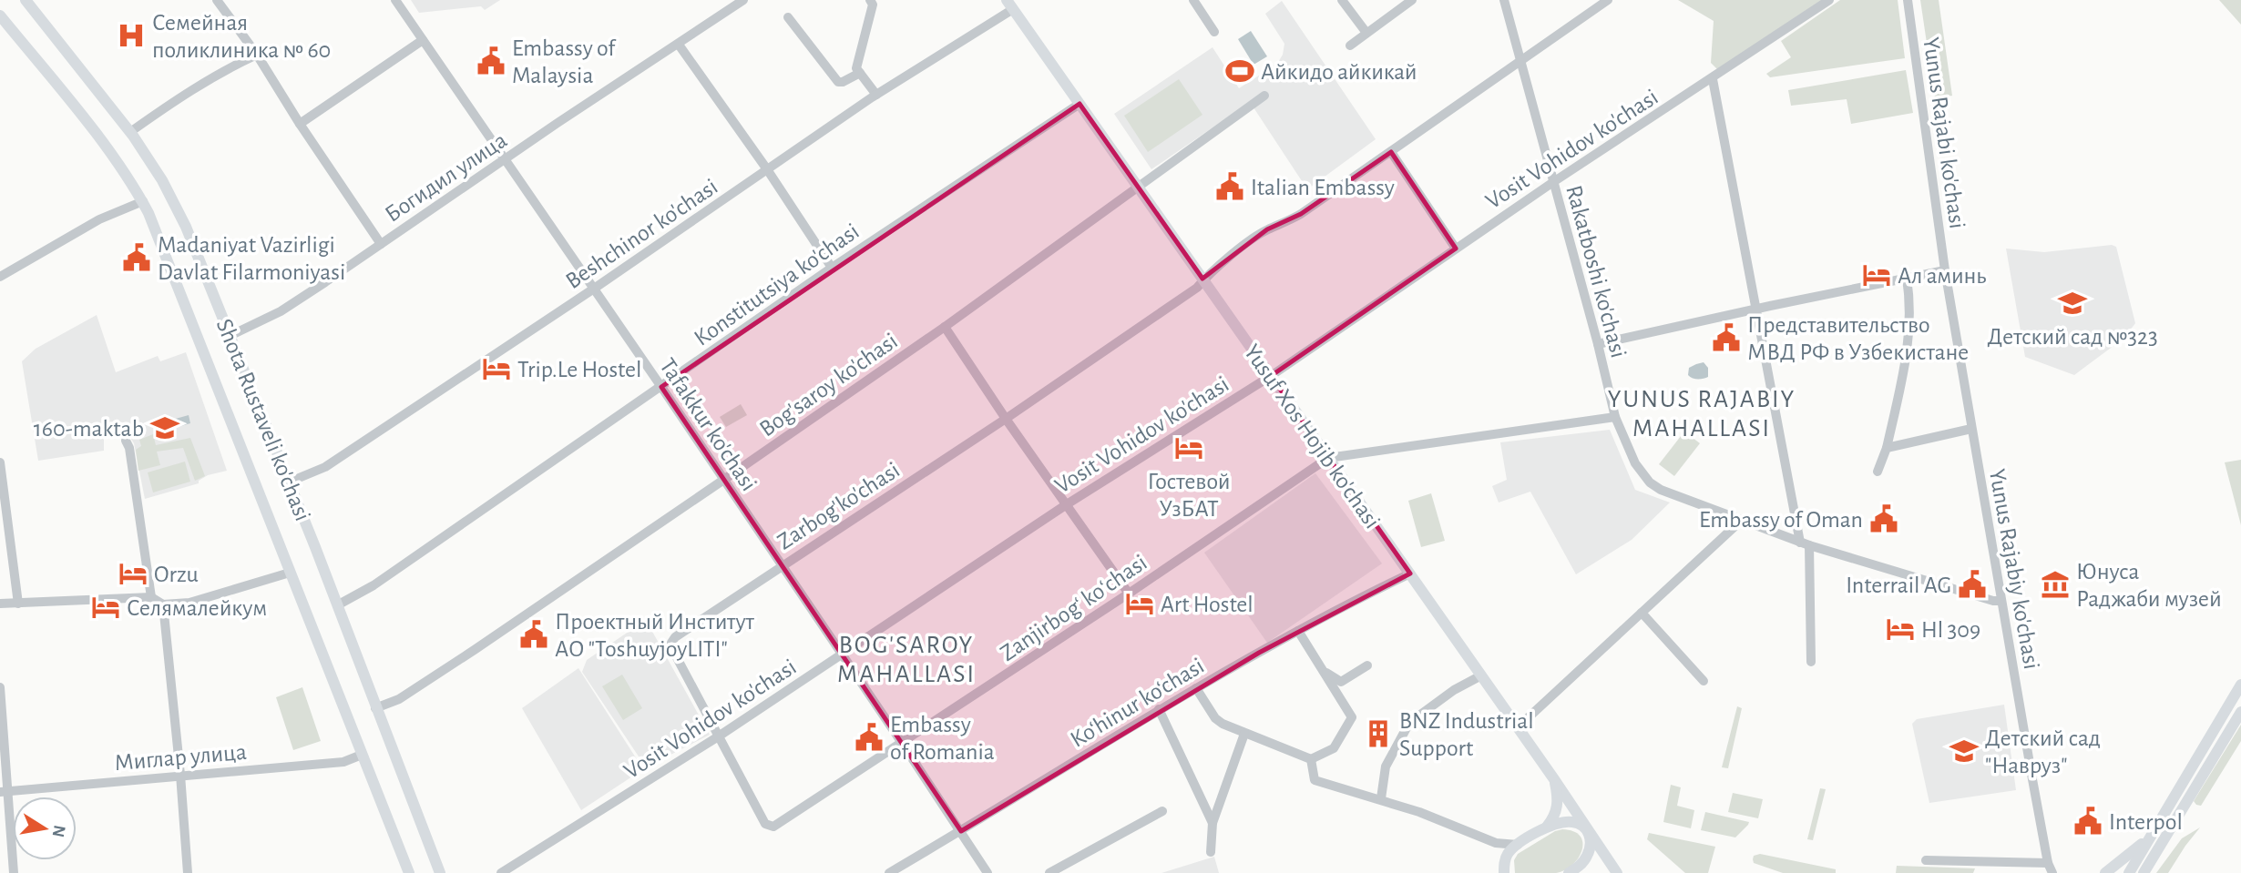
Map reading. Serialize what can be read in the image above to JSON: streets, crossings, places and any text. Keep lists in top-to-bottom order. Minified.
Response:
{"streets":{"main road":["Shota Rustaveli ko'chasi","Yusuf Xos Hojib ko'chasi"],"street":["Yunus Rajabi ko'chasi","Vosit Vohidov ko'chasi","Богидил улица","Beshchinor ko'chasi","Rakatboshi ko'chasi","Konstitutsiya ko'chasi","Bog'saroy ko'chasi","Tafakkur ko'chasi","Zarbog'ko'chasi","Yunus Rajabiy ko'chasi","Zanjirbogʻ koʻchasi","Ko‘hinur ko‘chasi","Миглар улица"]},"crossings":[["Yunus Rajabi ko'chasi","Yunus Rajabiy ko'chasi"],["Vosit Vohidov ko'chasi","Rakatboshi ko'chasi"],["Vosit Vohidov ko'chasi","Tafakkur ko'chasi"],["Vosit Vohidov ko'chasi","Yusuf Xos Hojib ko'chasi"],["Vosit Vohidov ko'chasi","Zarbog'ko'chasi"],["Богидил улица","Shota Rustaveli ko'chasi"],["Богидил улица","Tafakkur ko'chasi"],["Beshchinor ko'chasi","Shota Rustaveli ko'chasi"],["Beshchinor ko'chasi","Tafakkur ko'chasi"],["Beshchinor ko'chasi","Yusuf Xos Hojib ko'chasi"],["Rakatboshi ko'chasi","Zarbog'ko'chasi"],["Rakatboshi ko'chasi","Yunus Rajabiy ko'chasi"],["Konstitutsiya ko'chasi","Shota Rustaveli ko'chasi"],["Konstitutsiya ko'chasi","Tafakkur ko'chasi"],["Konstitutsiya ko'chasi","Yusuf Xos Hojib ko'chasi"],["Bog'saroy ko'chasi","Shota Rustaveli ko'chasi"],["Bog'saroy ko'chasi","Tafakkur ko'chasi"],["Bog'saroy ko'chasi","Yusuf Xos Hojib ko'chasi"],["Shota Rustaveli ko'chasi","Миглар улица"],["Tafakkur ko'chasi","Zarbog'ko'chasi"],["Tafakkur ko'chasi","Zanjirbogʻ koʻchasi"],["Tafakkur ko'chasi","Ko‘hinur ko‘chasi"],["Yusuf Xos Hojib ko'chasi","Zarbog'ko'chasi"],["Yusuf Xos Hojib ko'chasi","Zanjirbogʻ koʻchasi"],["Yusuf Xos Hojib ko'chasi","Ko‘hinur ko‘chasi"],["Zarbog'ko'chasi","Zanjirbogʻ koʻchasi"]],"districts":["YUNUS RAJABIY MAHALLASI","BOG'SAROY MAHALLASI"],"places":{"hospital":["Семейная поликлиника № 60"],"public building":["Embassy of Malaysia","Italian Embassy","Madaniyat Vazirligi Davlat Filarmoniyasi","Представительство МВД РФ в Узбекистане","Embassy of Oman","Interrail AG","Проектный Институт АО \"ToshuyjoyLITI\"","Embassy of Romania","Interpol"],"sports":["Айкидо айкикай"],"hotel":["Ал аминь","Trip.Le Hostel","Гостевой УзБАТ","Orzu","Art Hostel","Селямалейкум","Hl 309"],"school or university":["Детский сад №323","160-maktab","Детский сад \"Навруз\""],"museum":["Юнуса Раджаби музей"],"building":["BNZ Industrial Support"]},"north":"right"}
